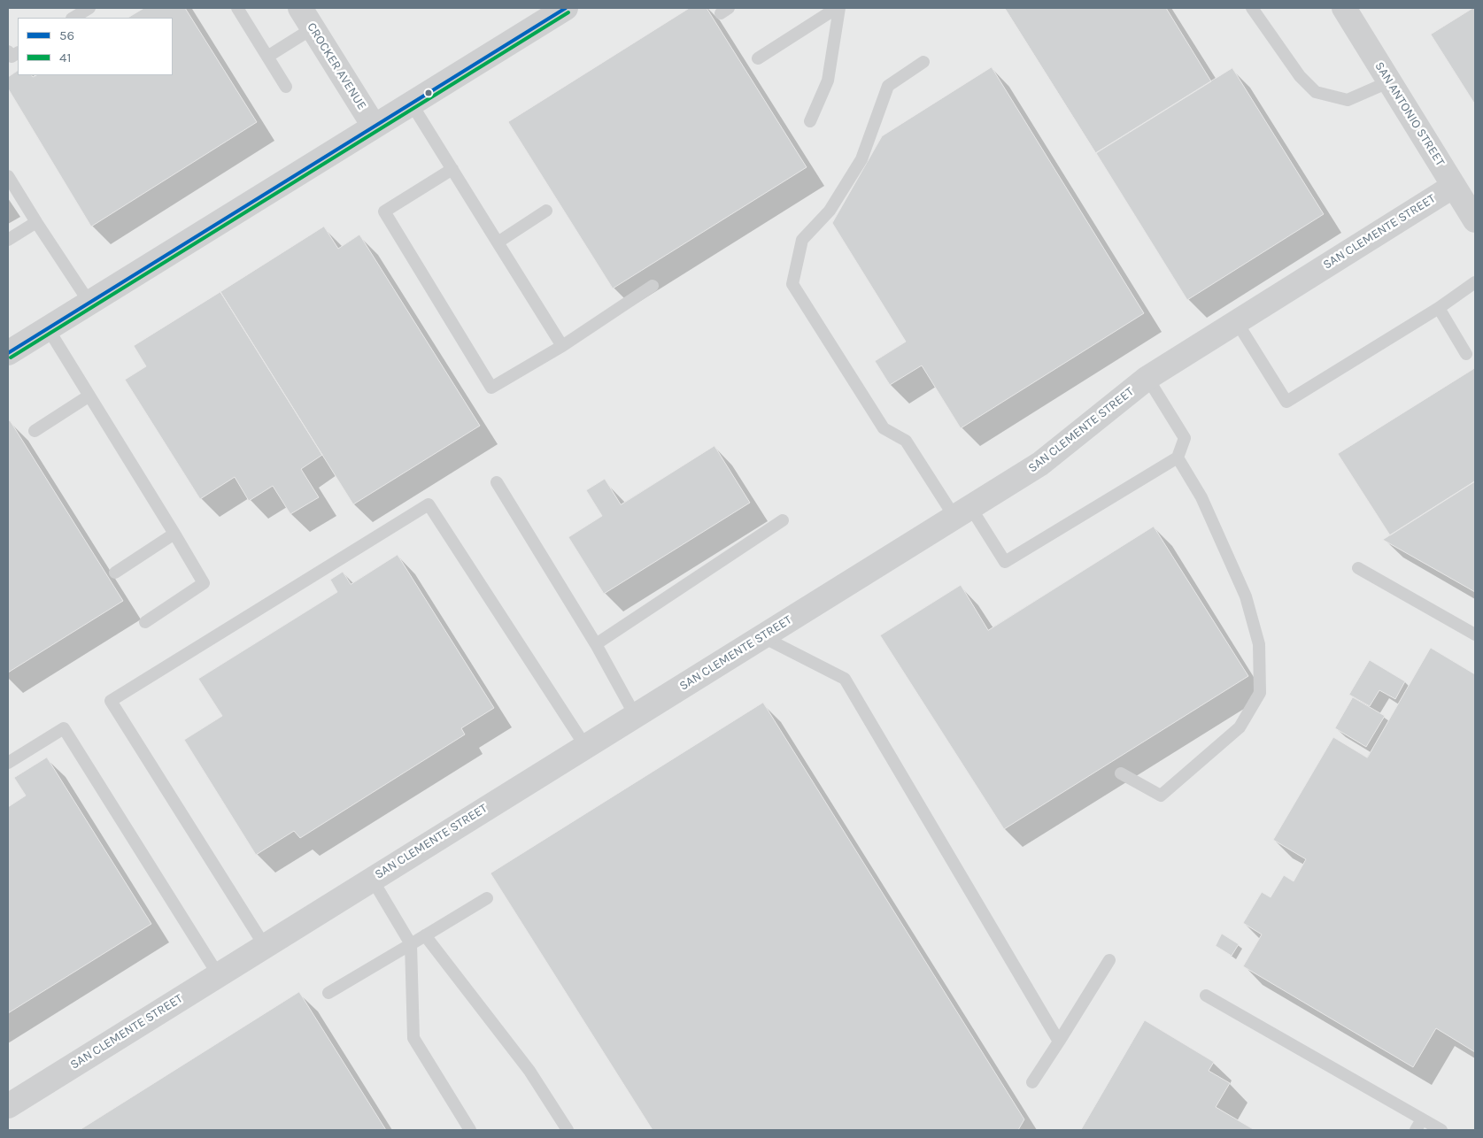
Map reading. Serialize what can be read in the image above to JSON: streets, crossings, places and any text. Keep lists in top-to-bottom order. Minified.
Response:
{"streets":{"street":["CROCKER AVENUE","SAN ANTONIO STREET","SAN CLEMENTE STREET"]},"crossings":[["SAN ANTONIO STREET","SAN CLEMENTE STREET"]],"lines":["transit line 56","transit line 41"],"legend":["56","41"]}
